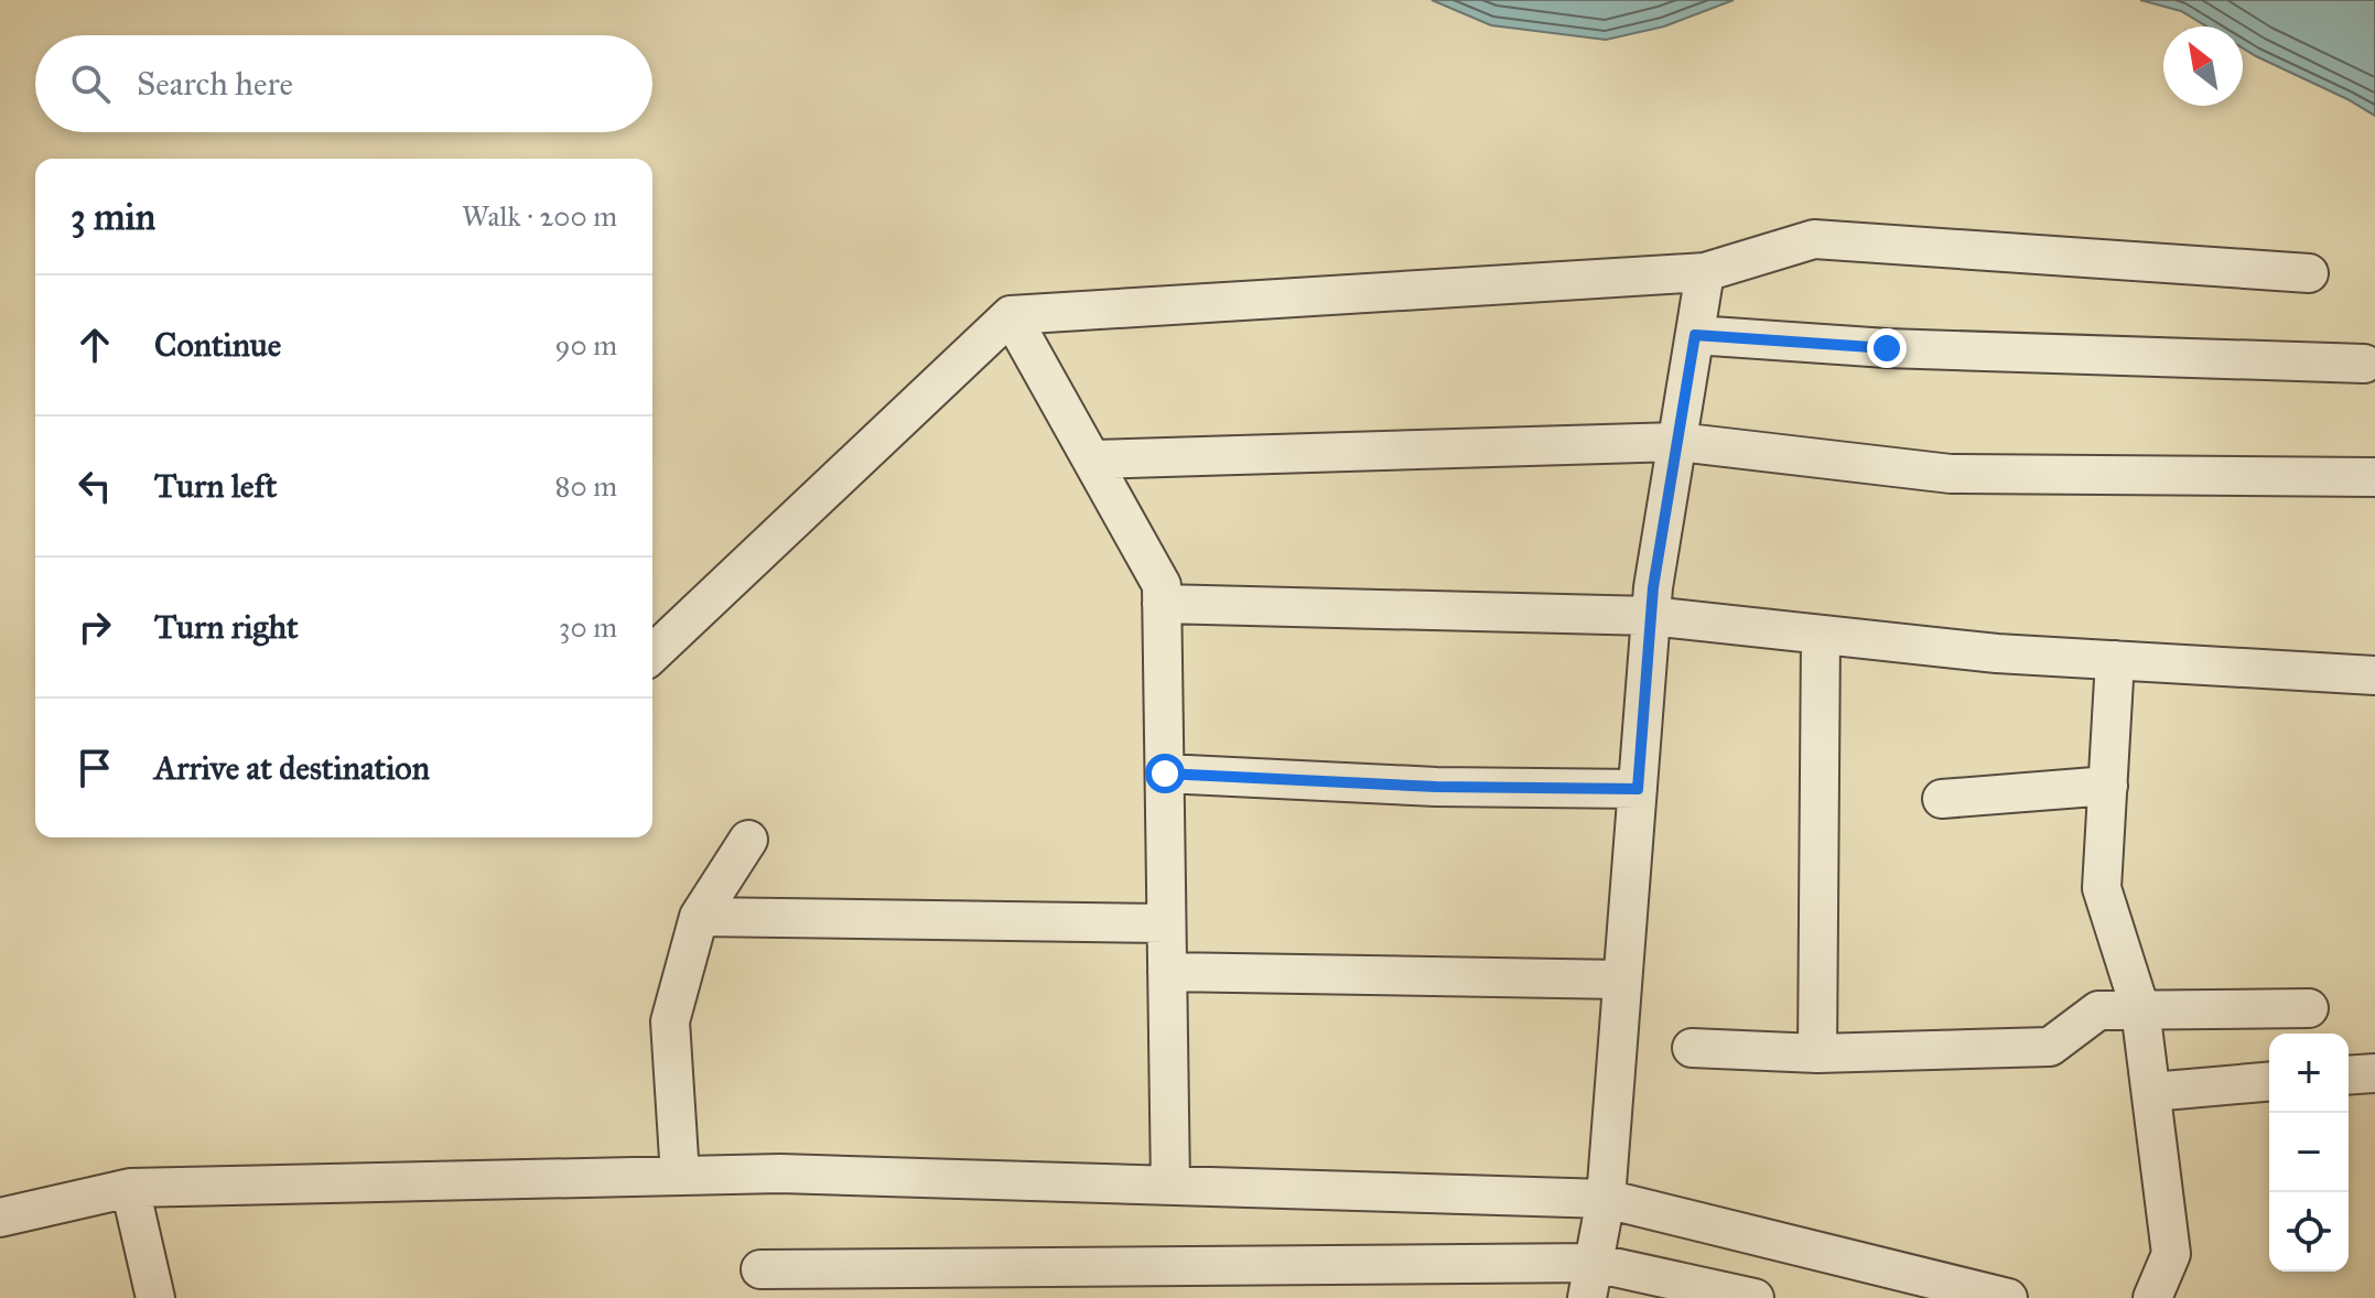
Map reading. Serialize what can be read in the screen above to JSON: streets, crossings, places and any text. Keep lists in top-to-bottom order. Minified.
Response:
{"north":"top left","page":{"search":"Search here","heading":["3 min","Walk · 200 m"],"list":[["Continue","90 m"],["Turn left","80 m"],["Turn right","30 m"],"Arrive at destination"],"map_buttons":["+","−"]}}
